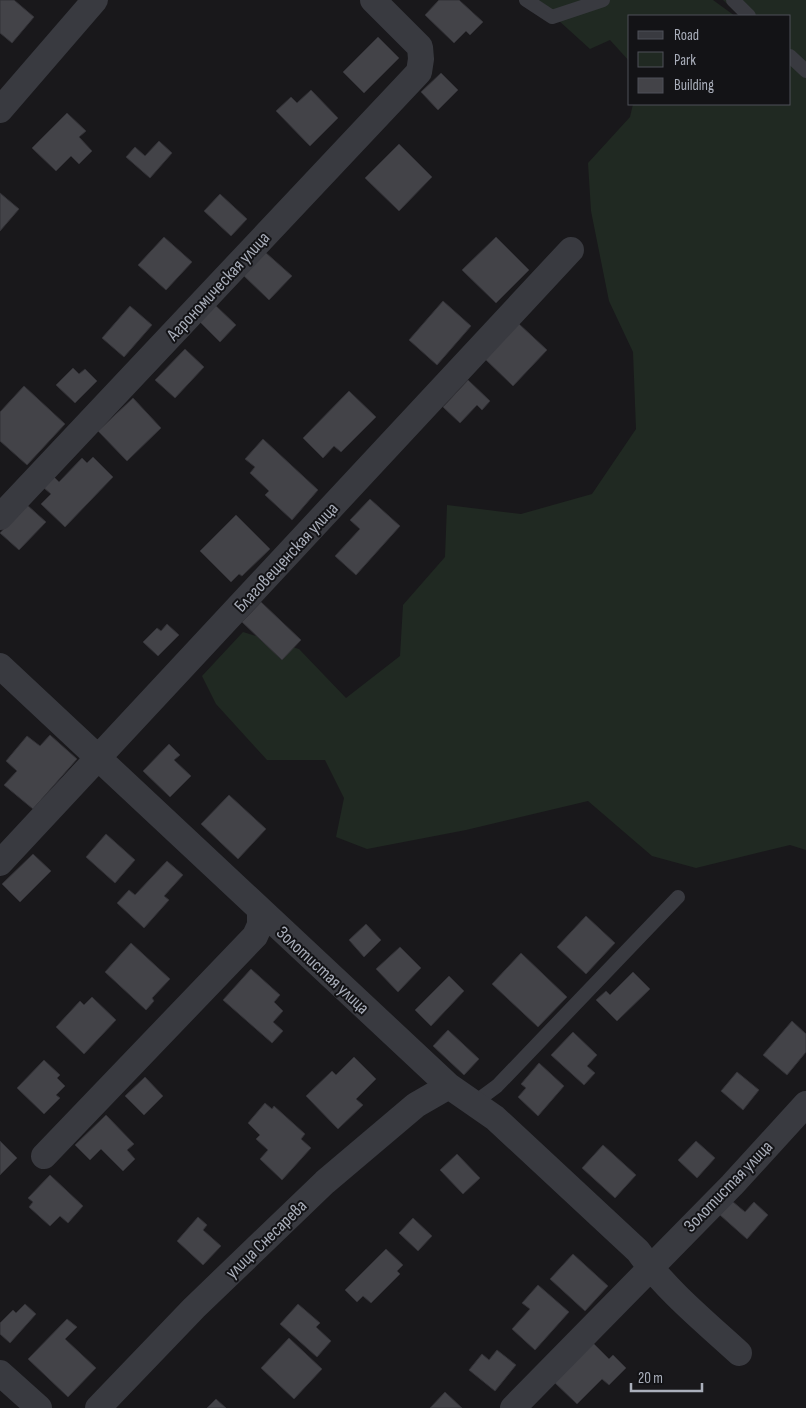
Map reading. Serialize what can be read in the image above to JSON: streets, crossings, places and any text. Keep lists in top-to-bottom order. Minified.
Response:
{"streets":{"street":["Агрономическая улица","Благовещенская улица","Золотистая улица","улица Снесарева"]},"crossings":[["Благовещенская улица","Золотистая улица"],["Золотистая улица","улица Снесарева"]],"legend":["Road","Park","Building"],"scale_bar":"20 m"}
